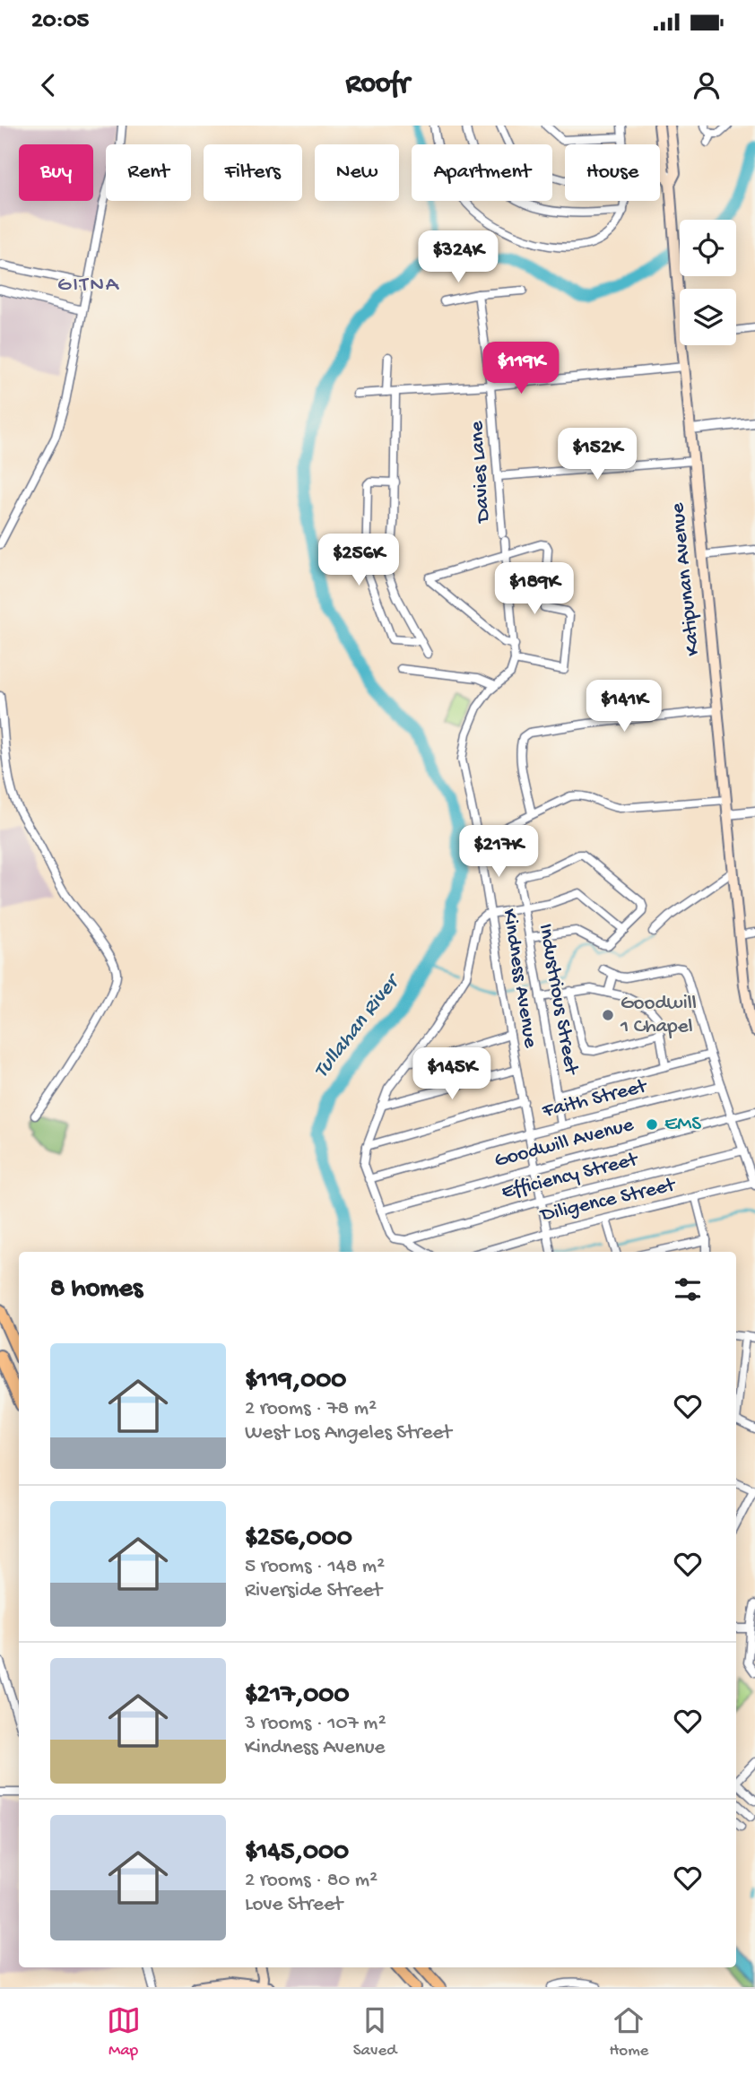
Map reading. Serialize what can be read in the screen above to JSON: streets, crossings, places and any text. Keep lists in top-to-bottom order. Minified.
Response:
{"streets":{"main road":["Katipunan Avenue"],"street":["Davies Lane","Kindness Avenue","Industrious Street","Faith Street","Goodwill Avenue","Efficiency Street","Diligence Street"]},"crossings":[["Kindness Avenue","Faith Street"],["Kindness Avenue","Goodwill Avenue"],["Kindness Avenue","Efficiency Street"],["Kindness Avenue","Diligence Street"],["Industrious Street","Faith Street"]],"districts":["GITNA"],"water":["Tullahan River"],"places":["Goodwill 1 Chapel","EMS"],"page":{"status":"20:05","header":"Roofr","chip":["Buy","Rent","Filters","New","Apartment","House"],"price":["$324K","$119K","$152K","$256K","$189K","$141K","$217K","$145K"],"heading":"8 homes","list":[{"name":"$119,000","note":"2 rooms · 78 m² · West Los Angeles Street"},{"name":"$256,000","note":"5 rooms · 148 m² · Riverside Street"},{"name":"$217,000","note":"3 rooms · 107 m² · Kindness Avenue"},{"name":"$145,000","note":"2 rooms · 80 m² · Love Street"}],"tabs":["Map","Saved","Home"]}}
